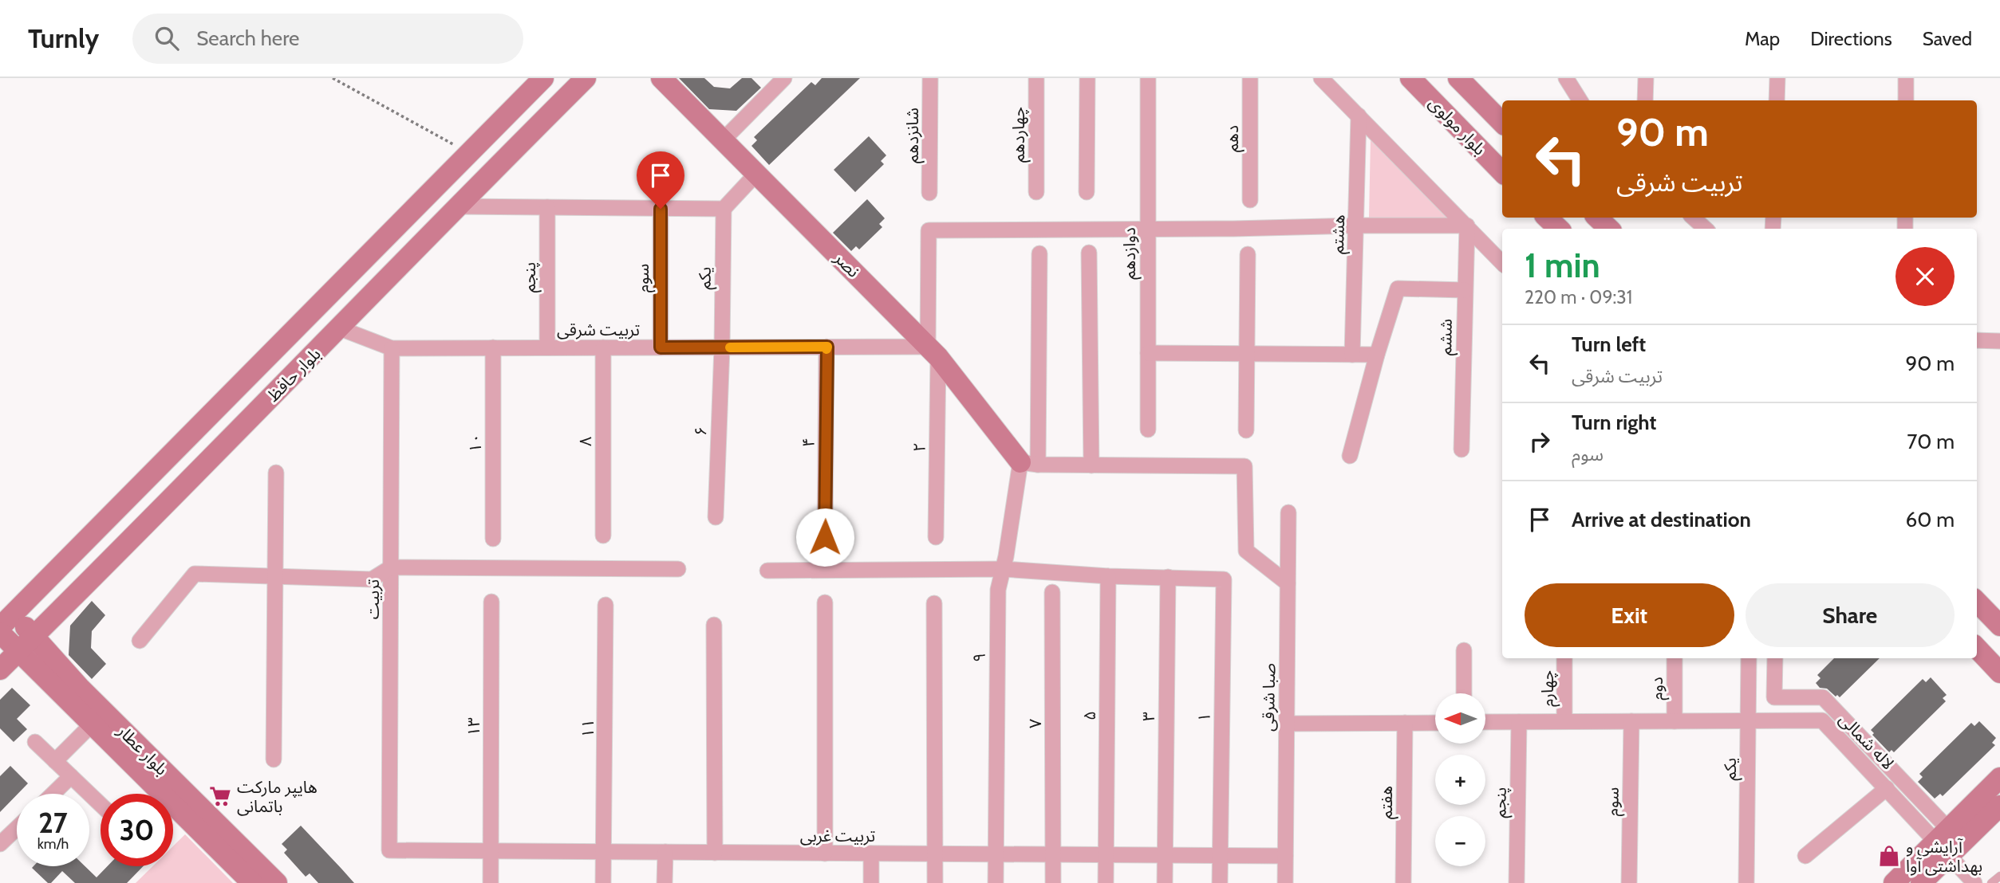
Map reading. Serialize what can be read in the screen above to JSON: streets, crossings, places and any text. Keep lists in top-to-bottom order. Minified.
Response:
{"streets":{"street":["بلوار مولوی","چهاردهم","شانزدهم","دهم","هشتم","دوازدهم","نصر","پنجم","سوم","یکم","تربیت شرقی","ششم","بلوار حافظ","۶","۸","۴","۱۰","۲","تربیت","۹","چهارم","دوم","صبا شرقی","۵","۳","۱","۷","۱۳","۱۱","لاله شمالی","بلوار عطار","هفتم","تربیت غربی"]},"crossings":[["دوازدهم","۲"],["نصر","تربیت شرقی"],["نصر","۲"],["نصر","۹"],["پنجم","تربیت شرقی"],["پنجم","لاله شمالی"],["سوم","تربیت شرقی"],["سوم","لاله شمالی"],["یکم","تربیت شرقی"],["یکم","۶"],["یکم","لاله شمالی"],["تربیت شرقی","بلوار حافظ"],["تربیت شرقی","۶"],["تربیت شرقی","۸"],["تربیت شرقی","۴"],["تربیت شرقی","۱۰"],["تربیت شرقی","۲"],["تربیت شرقی","تربیت"],["بلوار حافظ","بلوار عطار"],["تربیت","تربیت غربی"],["۹","تربیت غربی"],["چهارم","لاله شمالی"],["دوم","لاله شمالی"],["صبا شرقی","تربیت غربی"],["۵","تربیت غربی"],["۳","۱"],["۳","تربیت غربی"],["۱","تربیت غربی"],["۷","تربیت غربی"],["۱۳","تربیت غربی"],["۱۱","تربیت غربی"]],"places":{"supermarket":["هایپر مارکت باتمانی"],"shop":["آرایشی و بهداشتی آوا"]},"north":"left","page":{"header":"Turnly","search":"Search here","nav":["Map","Directions","Saved"],"turn":["90 m","تربیت شرقی"],"heading":["1 min","220 m · 09:31"],"list":[{"name":"Turn left","note":"تربیت شرقی","value":"90 m"},{"name":"Turn right","note":"سوم","value":"70 m"},{"name":"Arrive at destination","value":"60 m"}],"buttons":["Exit","Share"],"map_buttons":["+","−"],"speed":"27 km/h","limit":"30"}}
